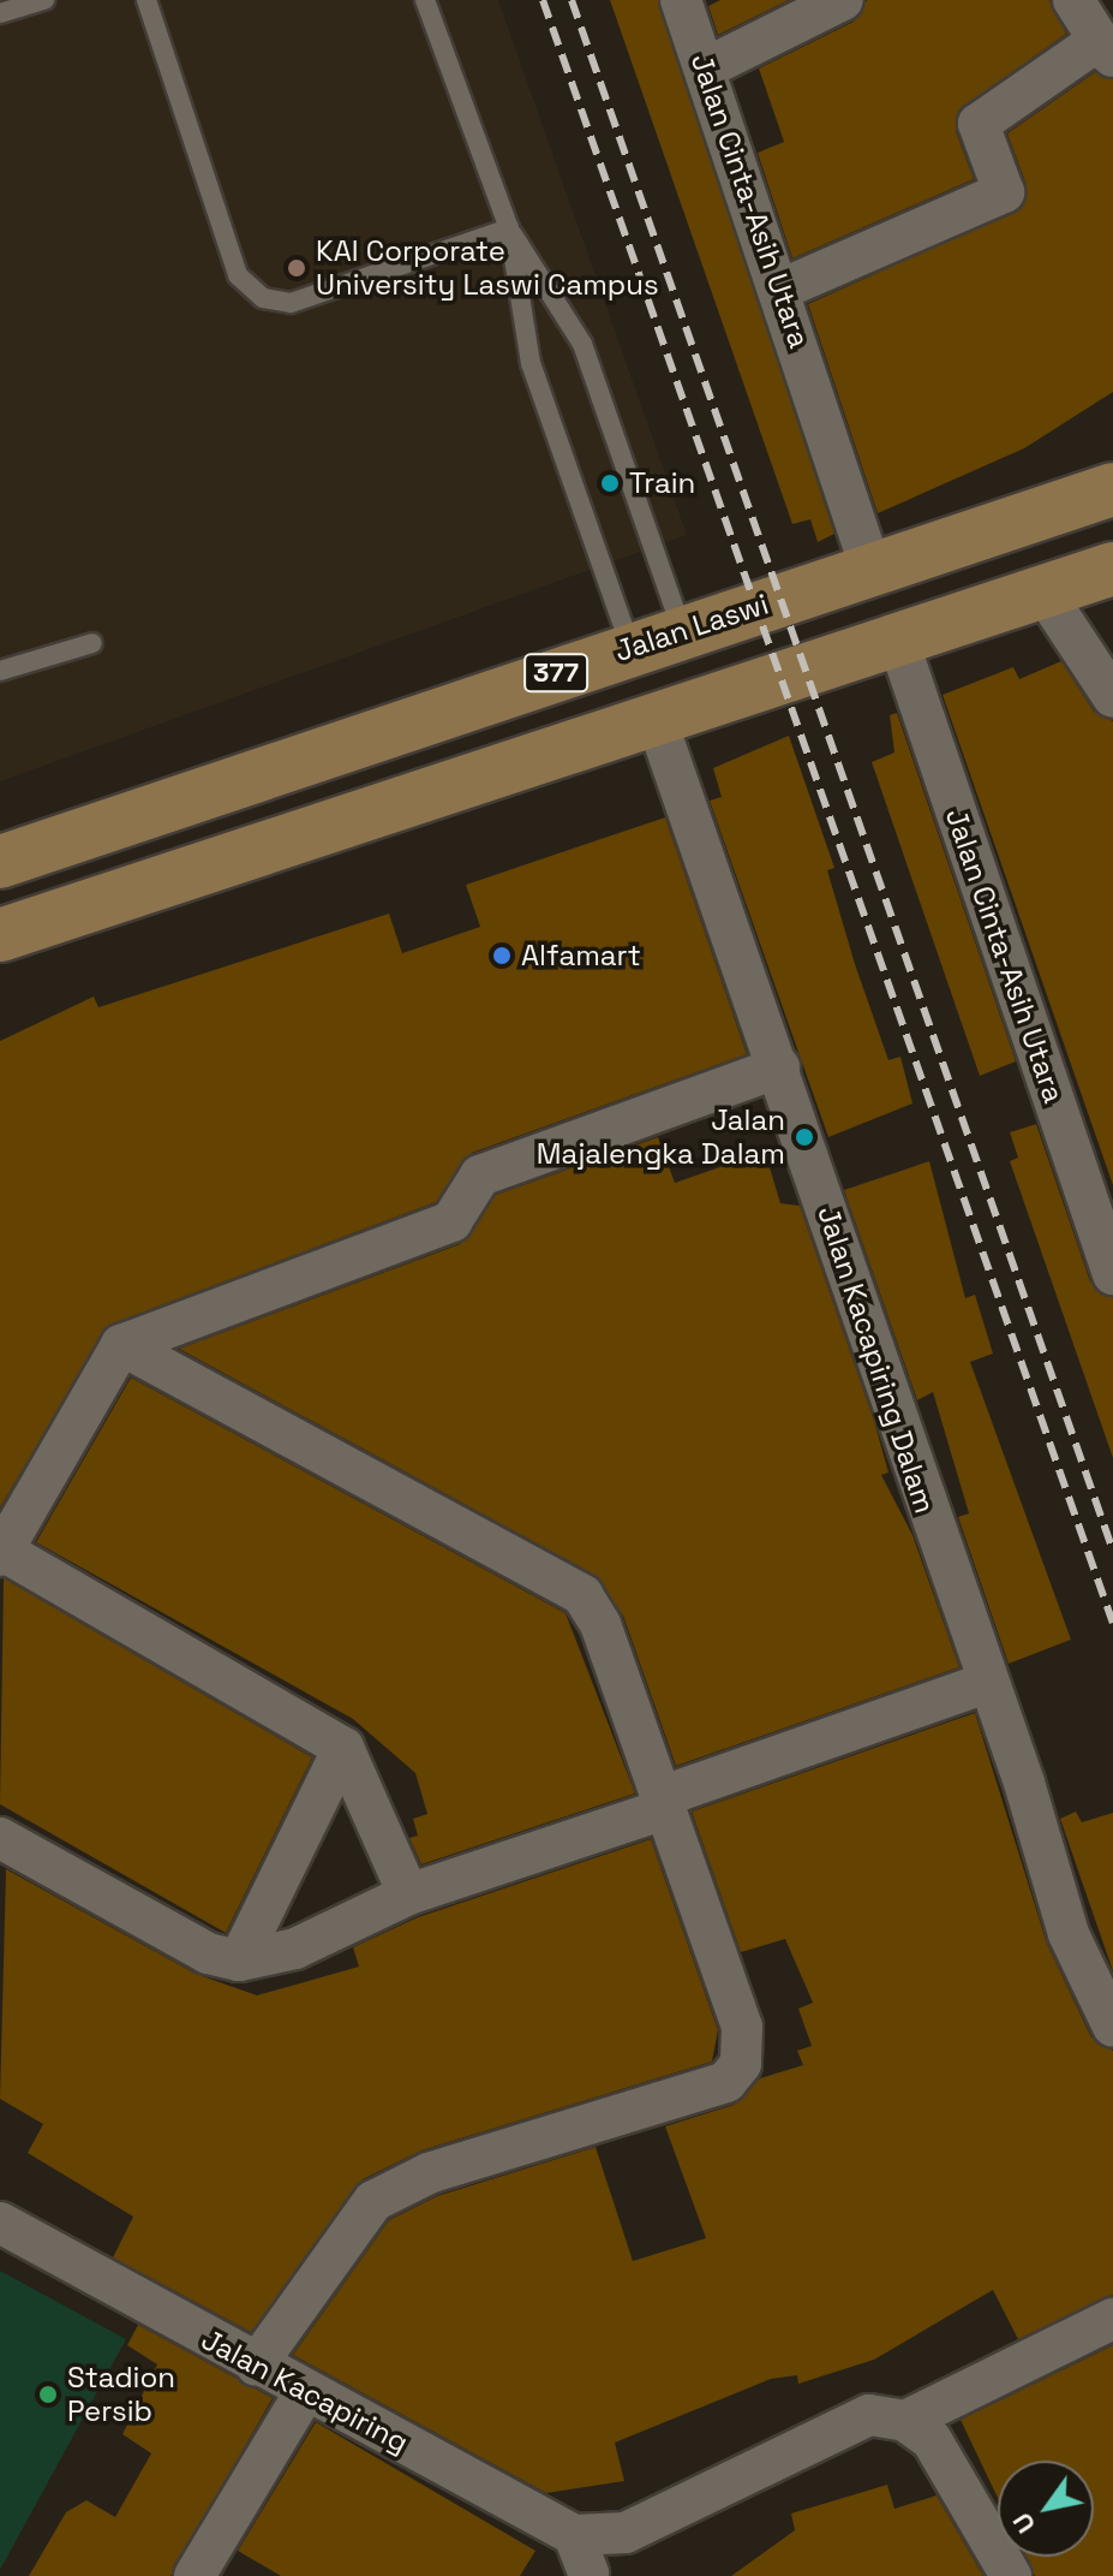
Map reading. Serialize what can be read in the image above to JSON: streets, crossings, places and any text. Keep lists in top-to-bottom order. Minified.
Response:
{"streets":{"main road":["Jalan Laswi","377"],"street":["Jalan Cinta-Asih Utara","Jalan Kacapiring Dalam","Jalan Kacapiring"]},"crossings":[["Jalan Cinta-Asih Utara","Jalan Laswi"],["Jalan Cinta-Asih Utara","377"],["377","Jalan Kacapiring Dalam"]],"places":["KAI Corporate University Laswi Campus","Train","Alfamart","Jalan Majalengka Dalam","Stadion Persib"],"north":"bottom left"}
